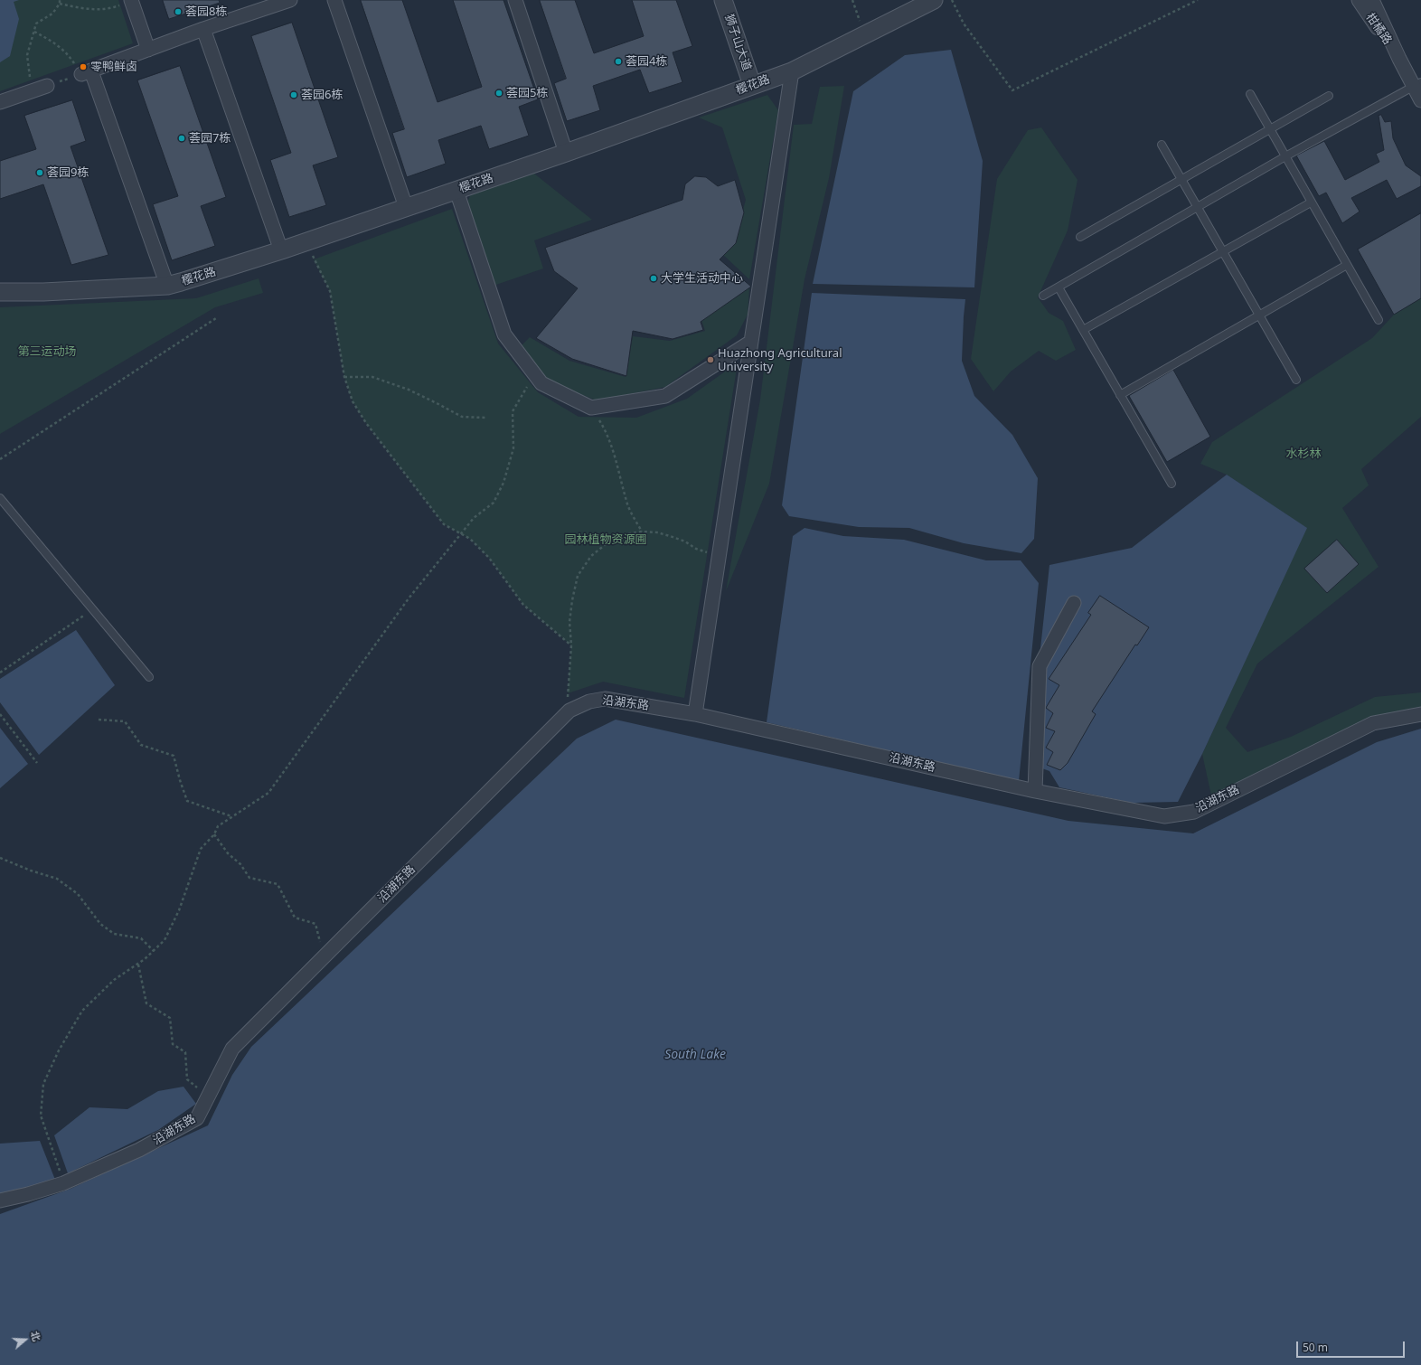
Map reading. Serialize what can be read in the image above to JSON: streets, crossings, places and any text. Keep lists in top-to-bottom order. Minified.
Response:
{"streets":{"street":["柑橘路","狮子山大道","樱花路","沿湖东路"]},"crossings":[["狮子山大道","樱花路"]],"water":["South Lake"],"parks":["第三运动场","水杉林","园林植物资源圃"],"places":["荟园8栋","荟园4栋","零鸭鲜卤","荟园5栋","荟园6栋","荟园7栋","荟园9栋","大学生活动中心","Huazhong Agricultural University"],"scale_bar":"50 m","north":"right"}
